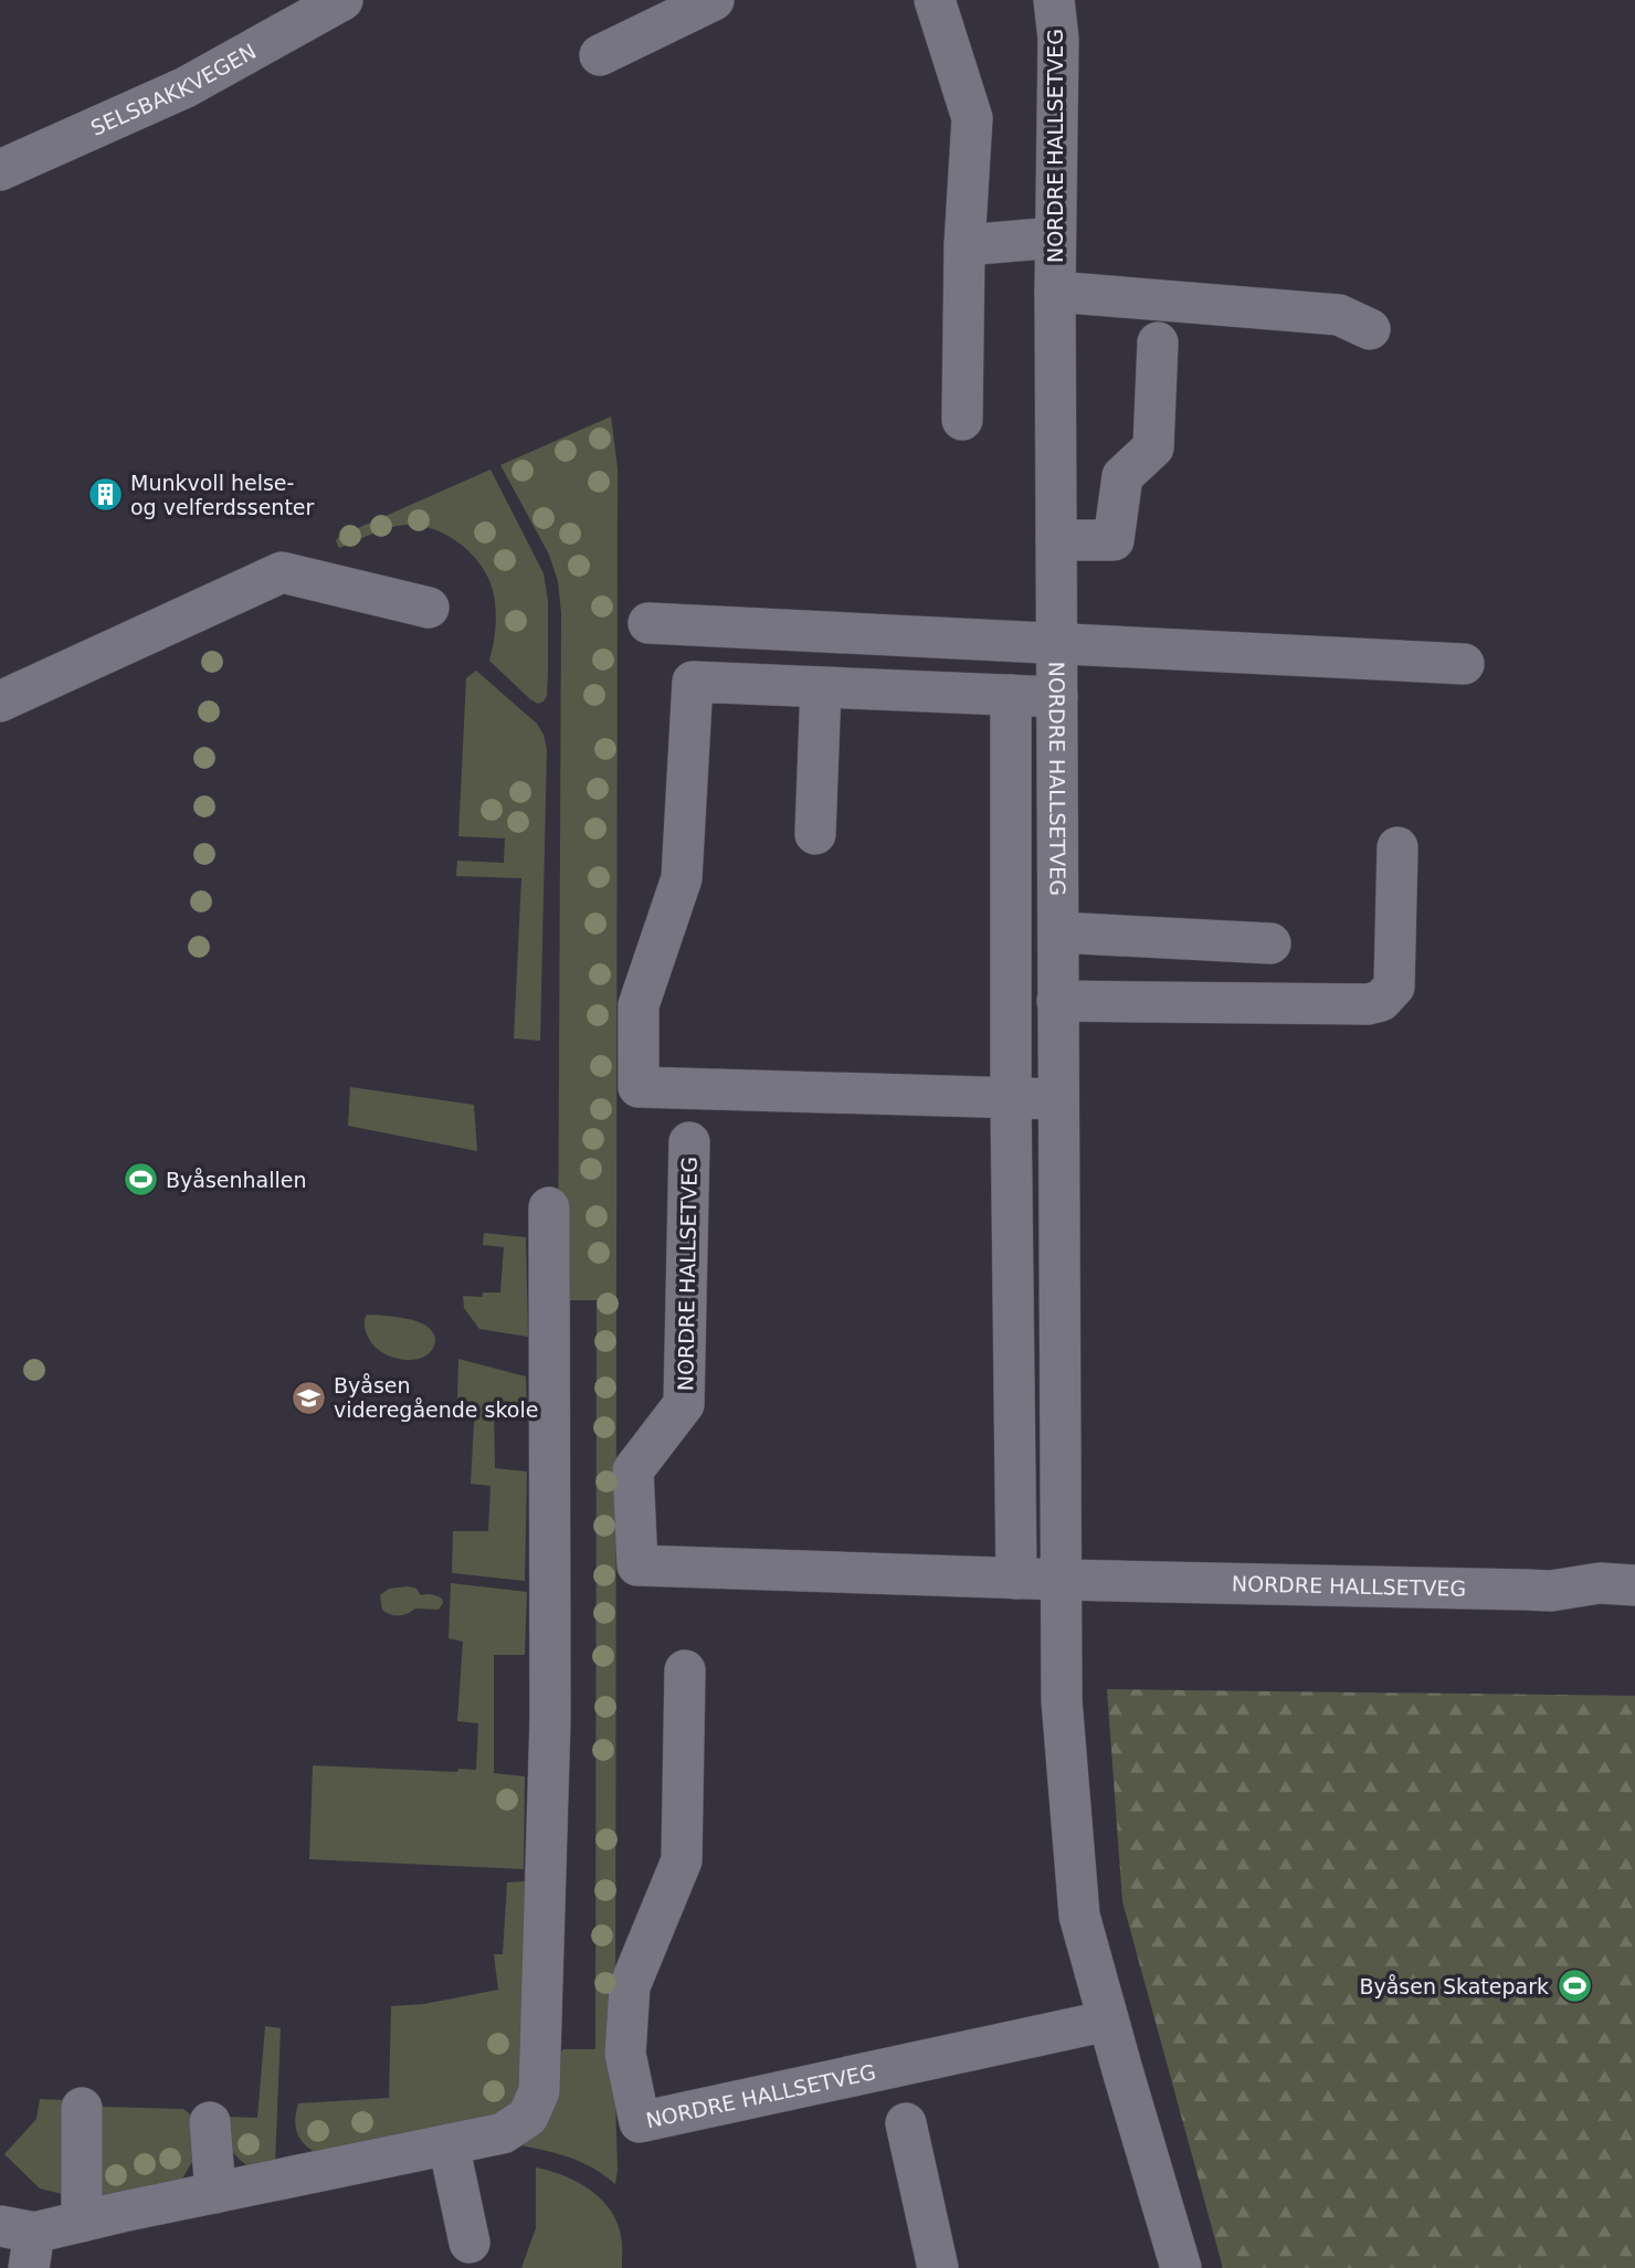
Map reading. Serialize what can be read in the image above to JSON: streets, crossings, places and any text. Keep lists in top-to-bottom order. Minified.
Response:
{"streets":{"street":["SELSBAKKVEGEN","NORDRE HALLSETVEG"]},"places":{"building":["Munkvoll helse- og velferdssenter"],"sports":["Byåsenhallen","Byåsen Skatepark"],"school or university":["Byåsen videregående skole"]}}
